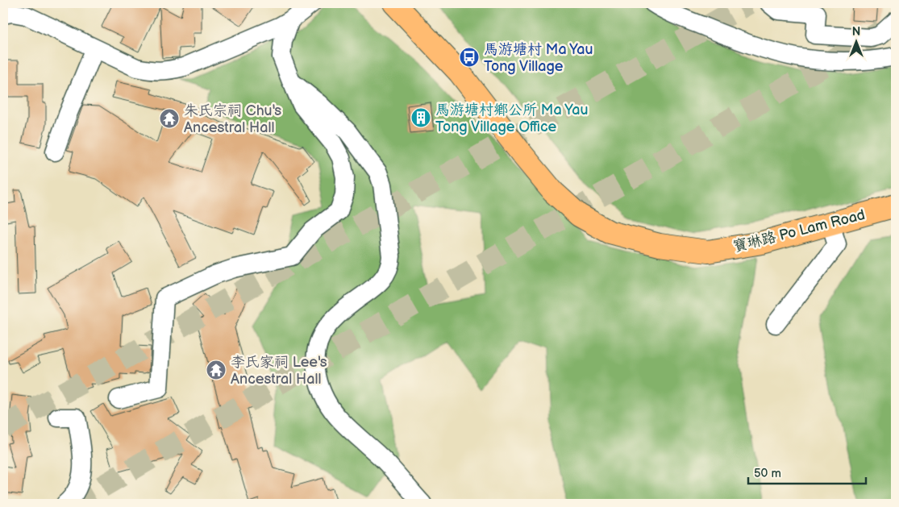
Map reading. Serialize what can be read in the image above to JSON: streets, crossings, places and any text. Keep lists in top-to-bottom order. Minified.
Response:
{"streets":{"main road":["寶琳路 Po Lam Road"]},"places":{"bus stop":["馬游塘村 Ma Yau Tong Village"],"building":["馬游塘村鄉公所 Ma Yau Tong Village Office"],"temple":["朱氏宗祠 Chu's Ancestral Hall","李氏家祠 Lee's Ancestral Hall"]},"scale_bar":"50 m","north":"top"}
